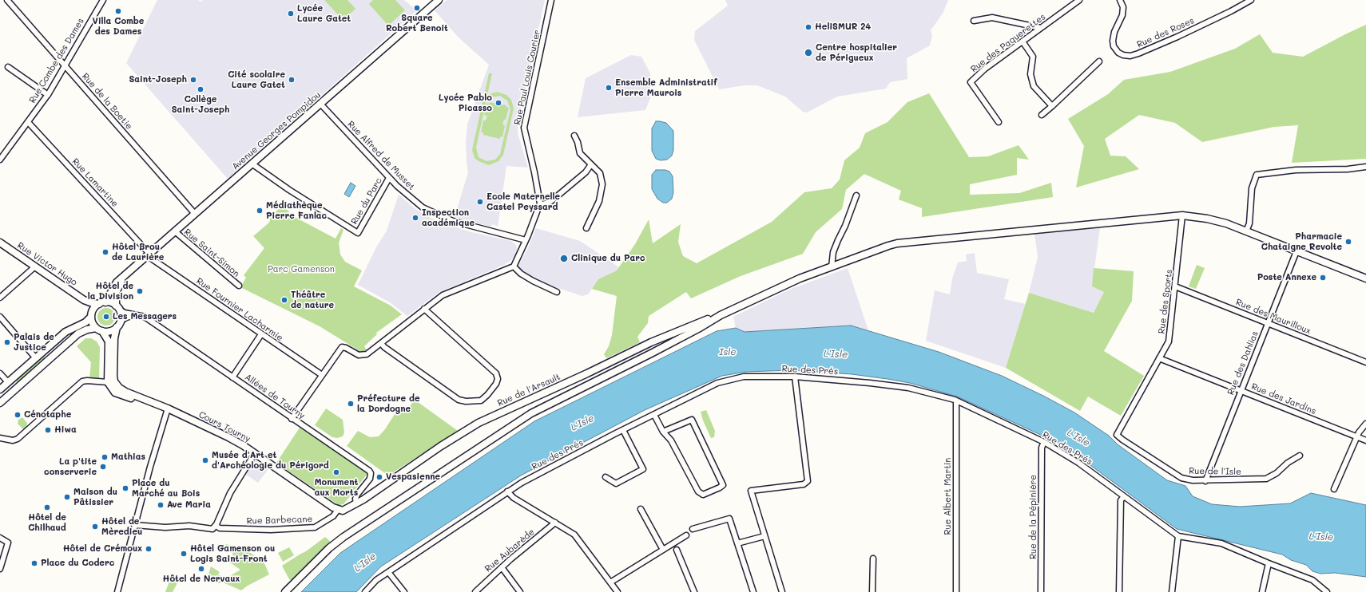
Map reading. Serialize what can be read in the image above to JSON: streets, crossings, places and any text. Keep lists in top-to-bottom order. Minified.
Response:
{"streets":{"main road":["Avenue Georges Pompidou","Rue Victor Hugo","Rue de l'Arsault","Cours Tourny"],"street":["Rue des Roses","Rue des Paquerettes","Rue Combe des Dames","Rue Paul Louis Courier","Rue de la Boetie","Rue Alfred de Musset","Rue Lamartine","Rue du Parc","Rue Saint-Simon","Rue des Sports","Rue Fournier Lacharmie","Rue des Maurilloux","Rue des Dahlias","Rue des Prés","Allées de Tourny","Rue des Jardins","Rue de l'Isle","Rue Albert Martin","Rue de la Pépinière","Rue Barbecane","Rue Aubarède"]},"crossings":[["Rue Combe des Dames","Rue de la Boetie"],["Rue Combe des Dames","Rue Lamartine"],["Rue de la Boetie","Avenue Georges Pompidou"],["Avenue Georges Pompidou","Rue Alfred de Musset"],["Avenue Georges Pompidou","Rue Lamartine"],["Avenue Georges Pompidou","Rue du Parc"],["Avenue Georges Pompidou","Rue Saint-Simon"],["Avenue Georges Pompidou","Rue Victor Hugo"],["Avenue Georges Pompidou","Rue Fournier Lacharmie"],["Avenue Georges Pompidou","Allées de Tourny"],["Avenue Georges Pompidou","Cours Tourny"],["Rue Alfred de Musset","Rue du Parc"],["Rue Lamartine","Rue Fournier Lacharmie"],["Rue Victor Hugo","Allées de Tourny"],["Rue Victor Hugo","Cours Tourny"],["Rue des Sports","Rue des Maurilloux"],["Rue des Sports","Rue des Jardins"],["Rue des Sports","Rue de l'Isle"],["Rue des Maurilloux","Rue des Dahlias"],["Rue des Dahlias","Rue des Jardins"],["Rue des Dahlias","Rue de l'Isle"],["Rue des Prés","Rue Albert Martin"],["Rue des Prés","Rue de la Pépinière"],["Rue de l'Arsault","Allées de Tourny"],["Allées de Tourny","Cours Tourny"],["Cours Tourny","Rue Barbecane"]],"water":["Isle","L'Isle"],"parks":["Parc Gamenson"],"places":["Square Robert Benoit","Villa Combe des Dames","Lycée Laure Gatet","HeliSMUR 24","Centre hospitalier de Périgueux","Saint-Joseph","Cité scolaire Laure Gatet","Ensemble Administratif Pierre Maurois","Collège Saint-Joseph","Lycée Pablo Picasso","Ecole Maternelle Castel Peyssard","Médiathèque Pierre Fanlac","Inspection académique","Pharmacie Chataigne Revolte","Hôtel Brou de Laurière","Clinique du Parc","Poste Annexe","Hôtel de la Division","Théâtre de nature","Les Messagers","Palais de Justice","Préfecture de la Dordogne","Cénotaphe","Hiwa","Mathias","Musée d'Art et d'Archéologie du Périgord","La p'tite conserverie","Monument aux Morts","Vespasienne","Place du Marché au Bois","Maison du Pâtissier","Ave Maria","Hôtel de Chilhaud","Hôtel de Mèredieu","Hôtel de Crémoux","Hôtel Gamenson ou Logis Saint-Front","Place du Coderc","Hôtel de Nervaux"]}
